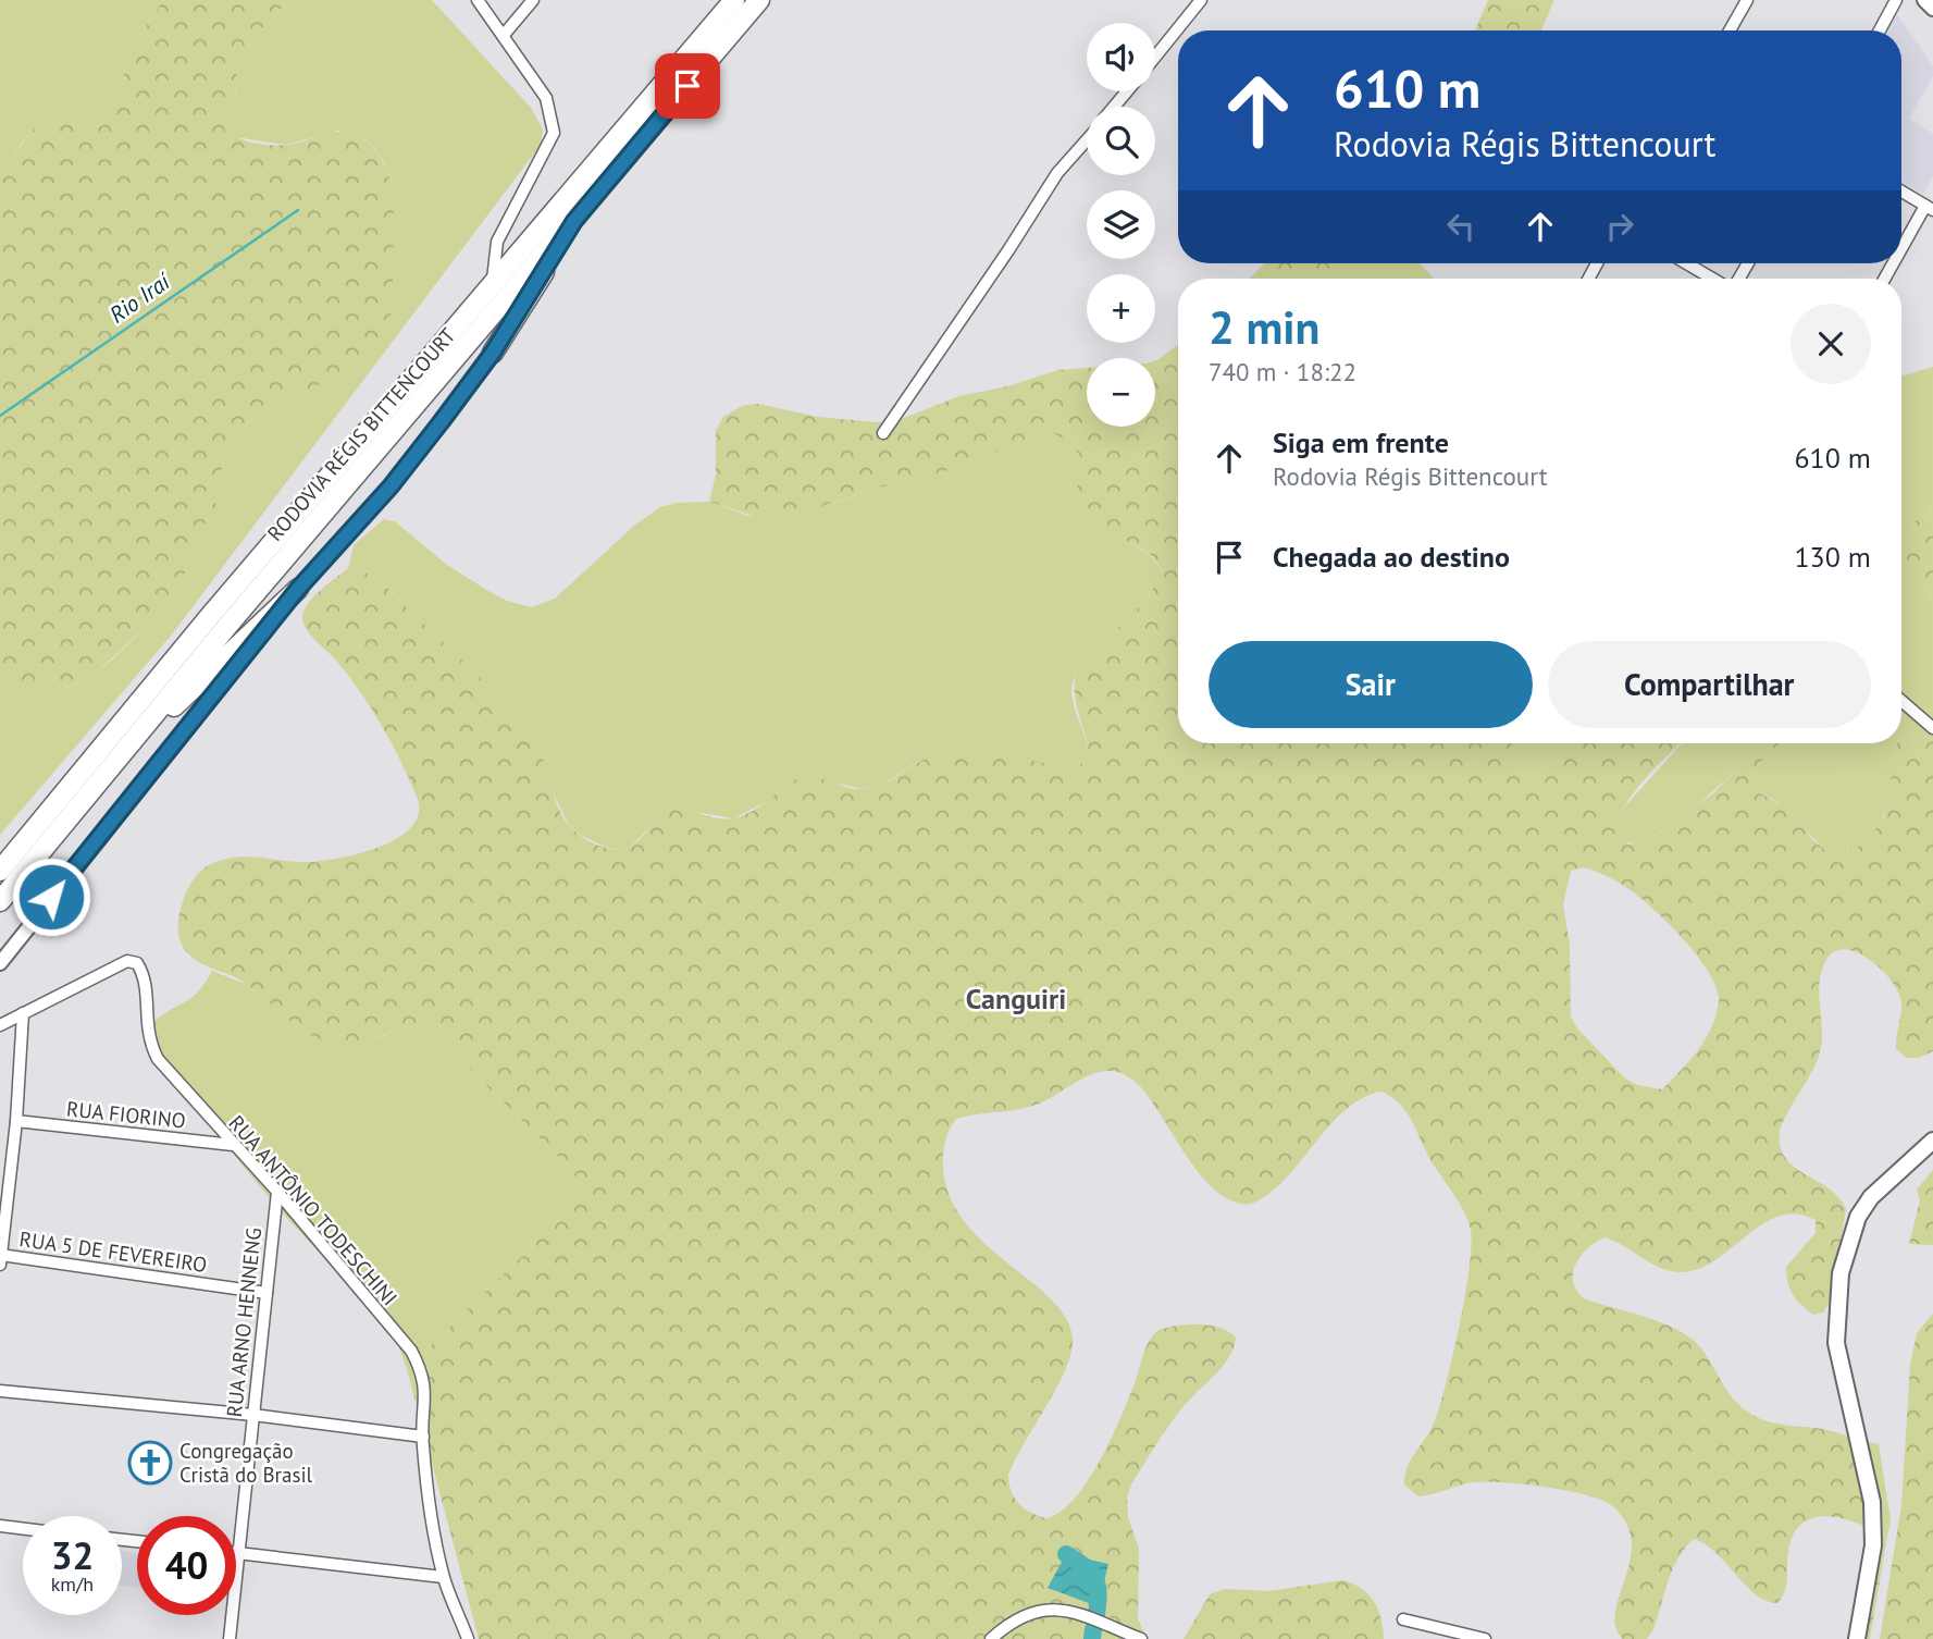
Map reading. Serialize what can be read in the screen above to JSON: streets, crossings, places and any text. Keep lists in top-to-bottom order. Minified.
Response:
{"streets":{"highway":["RODOVIA RÉGIS BITTENCOURT"],"street":["RUA FIORINO","RUA ANTÔNIO TODESCHINI","RUA 5 DE FEVEREIRO","RUA ARNO HENNENG"]},"crossings":[["RUA FIORINO","RUA ANTÔNIO TODESCHINI"],["RUA ANTÔNIO TODESCHINI","RUA ARNO HENNENG"],["RUA 5 DE FEVEREIRO","RUA ARNO HENNENG"]],"districts":["Canguiri"],"water":["Rio Iraí"],"places":{"church":["Congregação Cristã do Brasil"]},"page":{"map_buttons":["+","−"],"turn":["610 m","Rodovia Régis Bittencourt"],"heading":["2 min","740 m · 18:22"],"list":[{"name":"Siga em frente","note":"Rodovia Régis Bittencourt","value":"610 m"},{"name":"Chegada ao destino","value":"130 m"}],"buttons":["Sair","Compartilhar"],"speed":"32 km/h","limit":"40"}}
